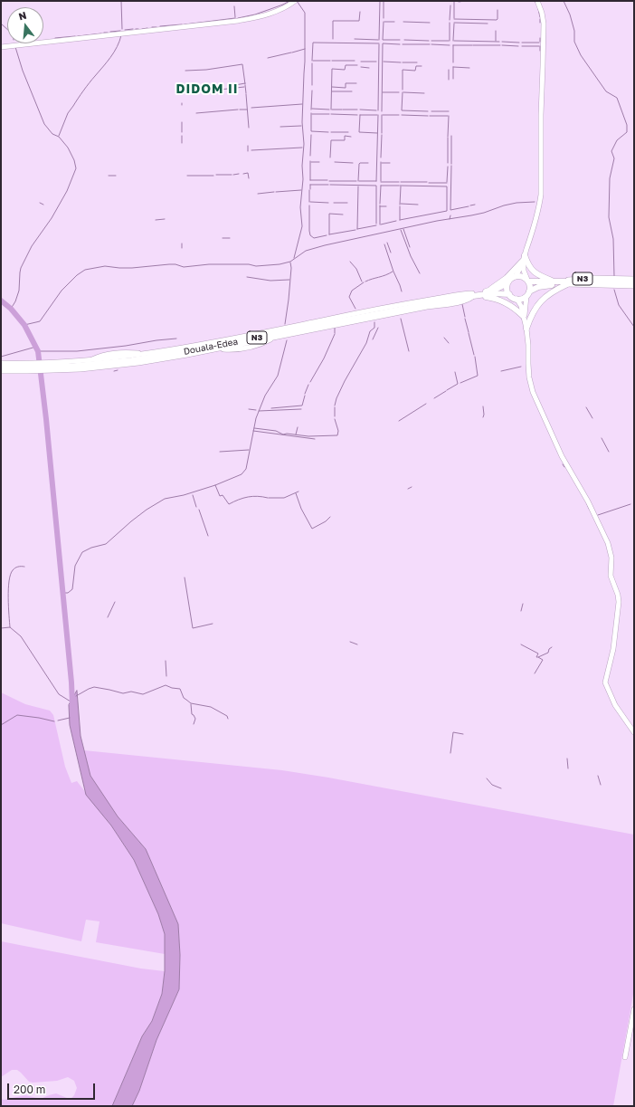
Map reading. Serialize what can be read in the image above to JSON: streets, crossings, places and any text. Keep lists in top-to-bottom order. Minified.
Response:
{"streets":{"highway":["N3","Douala-Edea"]},"crossings":[["N3","Douala-Edea"]],"districts":["DIDOM II"],"scale_bar":"200 m","north":"top"}
